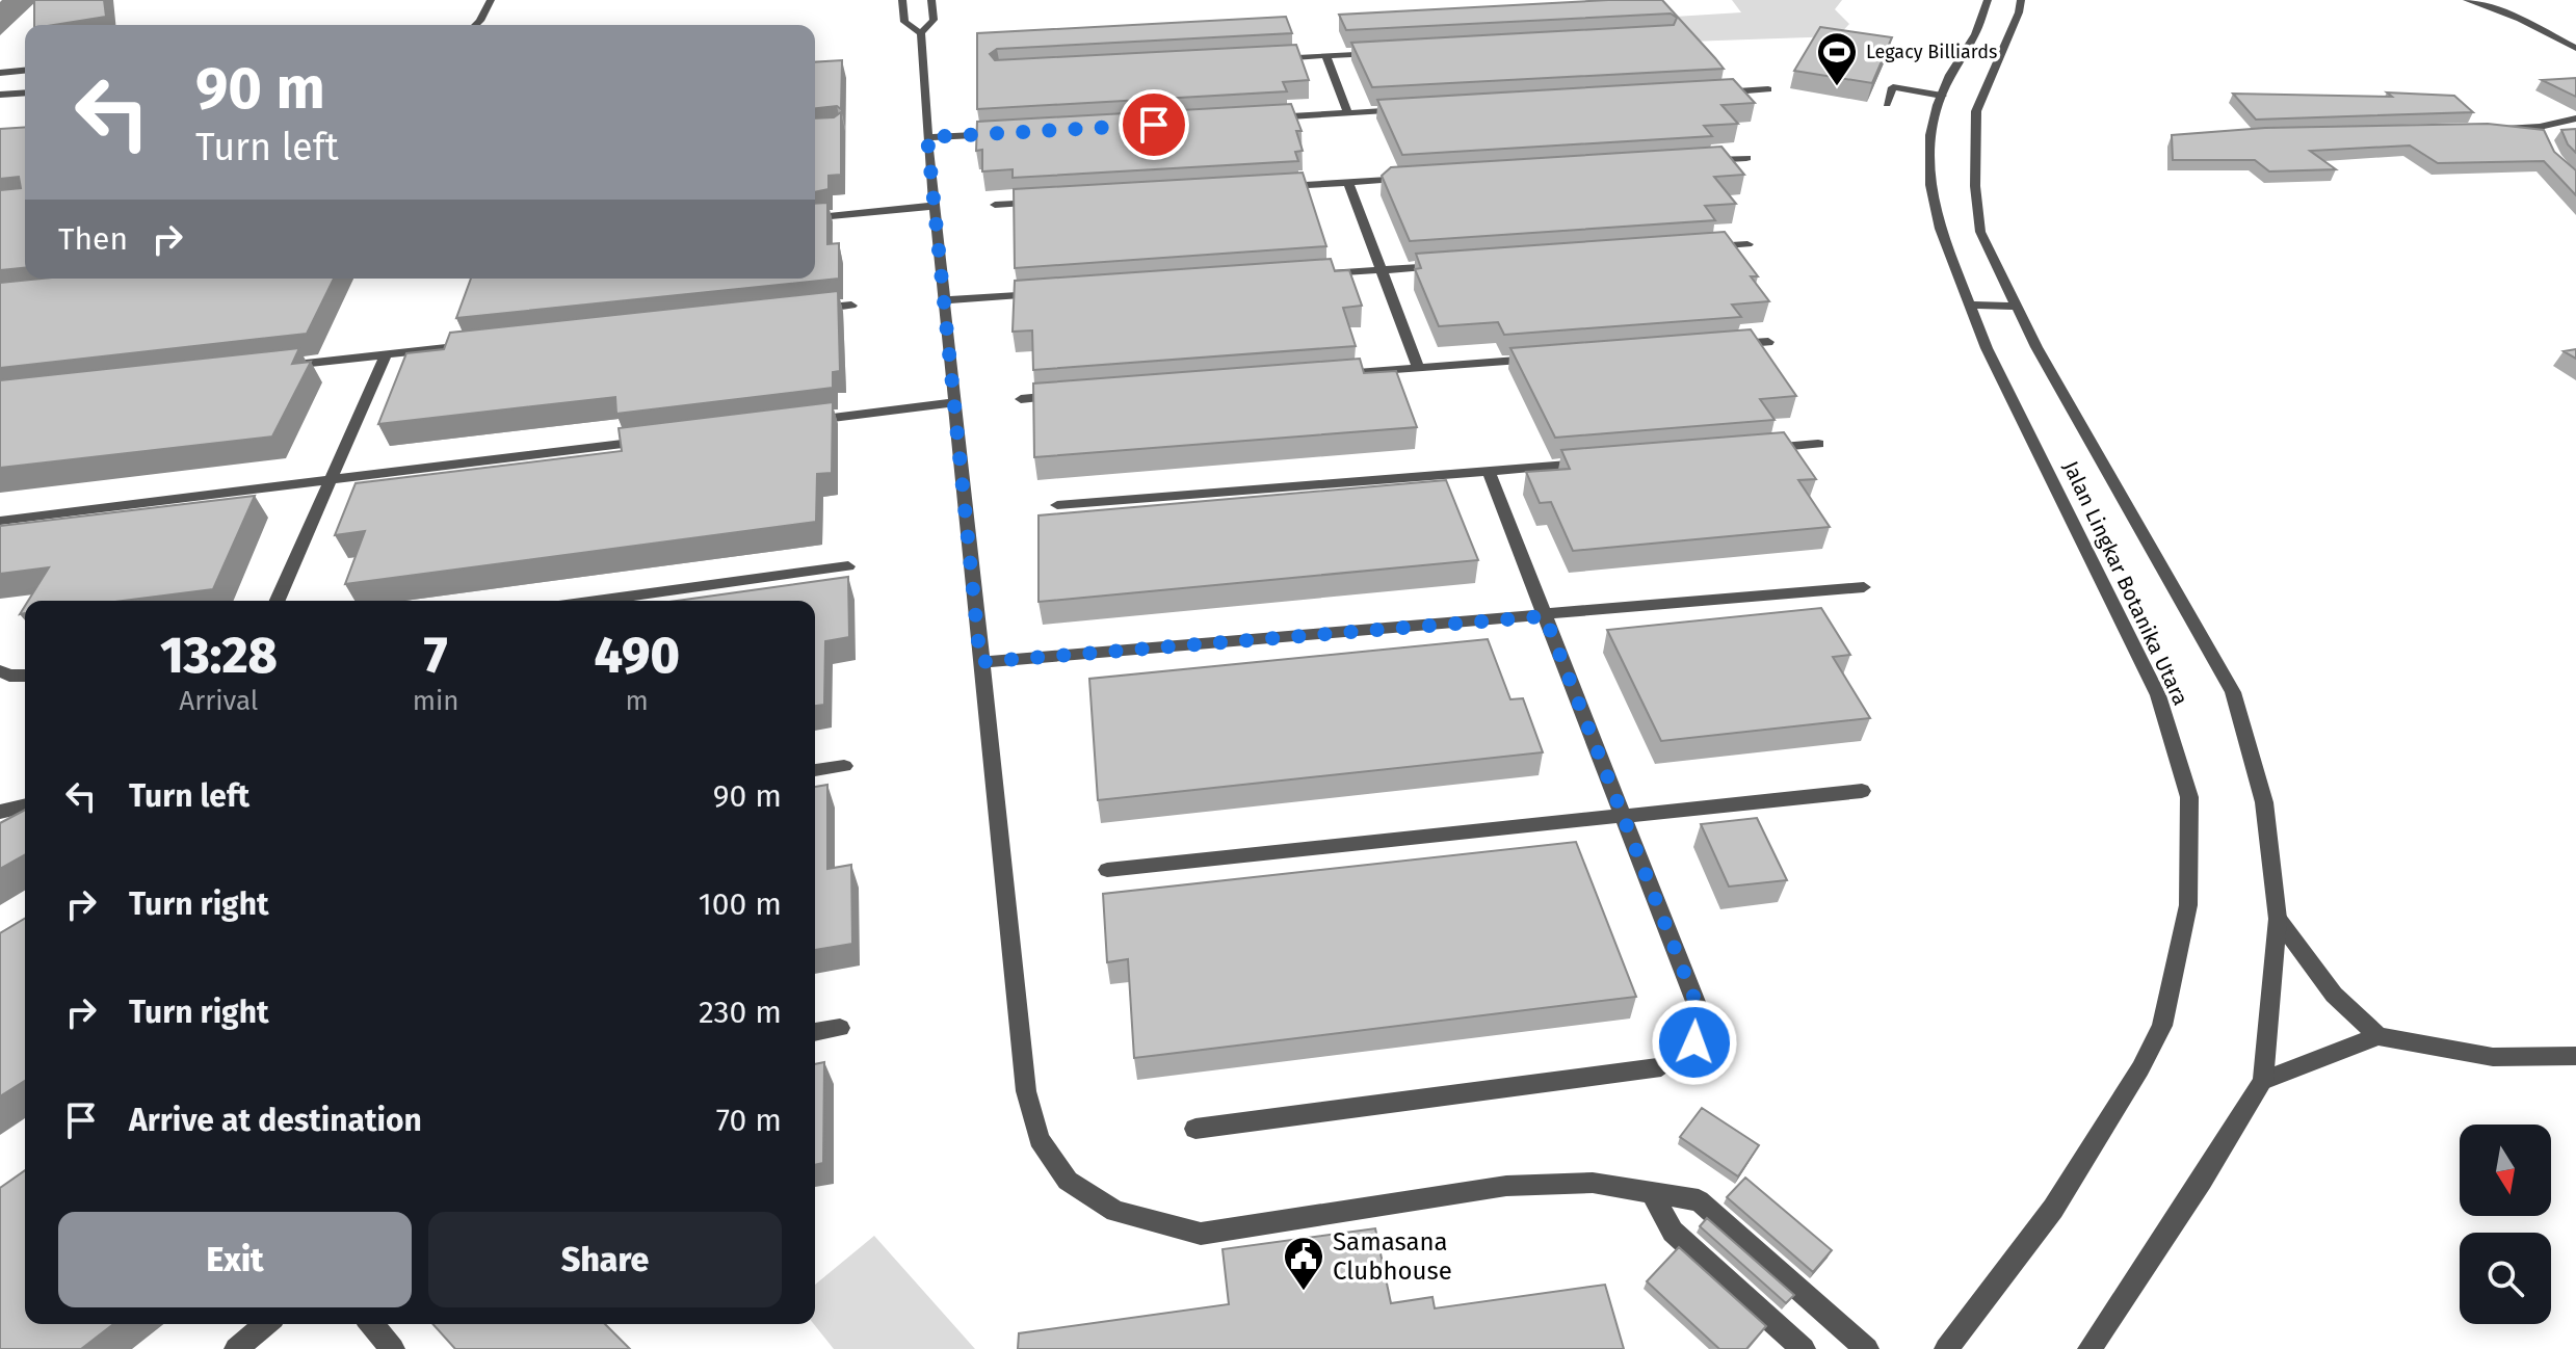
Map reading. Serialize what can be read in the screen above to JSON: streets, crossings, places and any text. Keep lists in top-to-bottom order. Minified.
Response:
{"streets":{"street":["Jalan Lingkar Botanika Utara"]},"places":{"sports":["Legacy Billiards"],"public building":["Samasana Clubhouse"]},"north":"bottom","page":{"turn":["90 m","Turn left"],"then":"Then","eta":["13:28","Arrival","7","min","490","m"],"list":[{"name":"Turn left","value":"90 m"},{"name":"Turn right","value":"100 m"},{"name":"Turn right","value":"230 m"},{"name":"Arrive at destination","value":"70 m"}],"buttons":["Exit","Share"]}}
